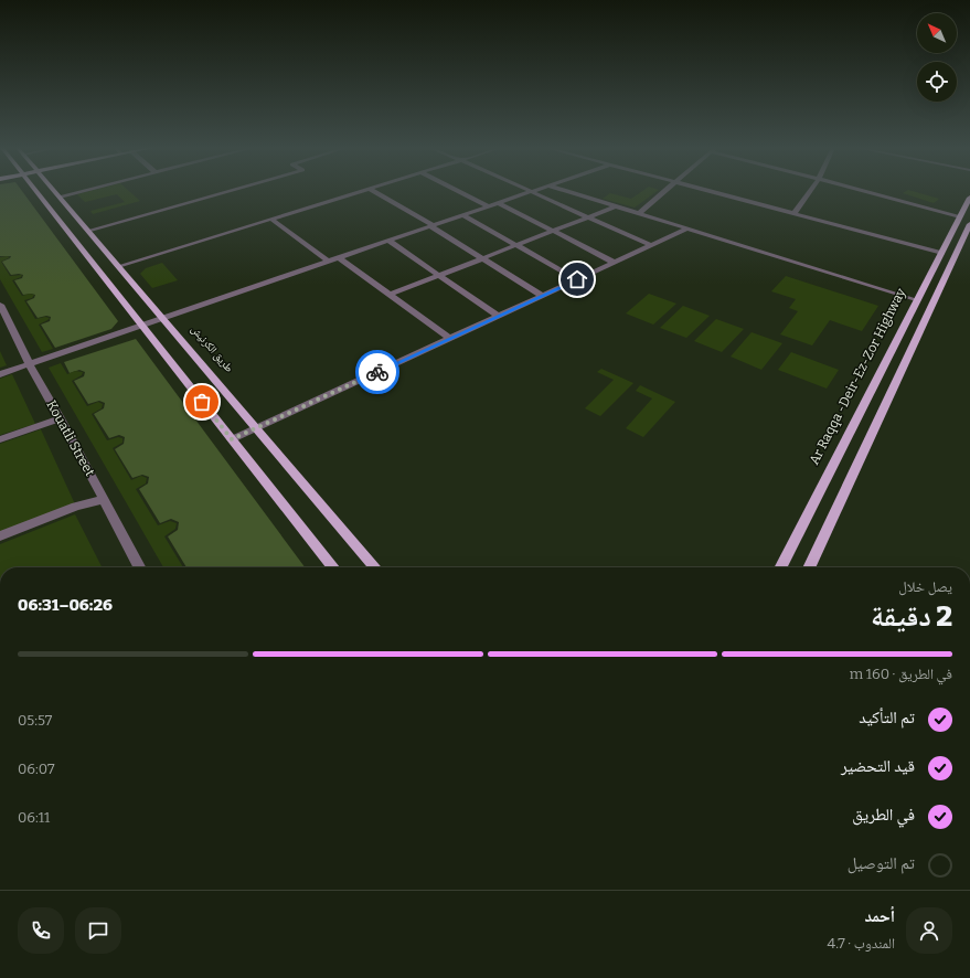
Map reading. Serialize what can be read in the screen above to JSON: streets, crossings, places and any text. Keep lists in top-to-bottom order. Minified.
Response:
{"streets":{"main road":["طريق الكرنيش","Ar Raqqa -Deir-Ez-Zor Highway"],"street":["Kouatli Street"]},"north":"top left","page":{"heading":["2 دقيقة","يصل خلال","06:26–06:31"],"panel":["أحمد","المندوب · 4.7"],"bar":"في الطريق · 160 m","list":[["تم التأكيد","05:57"],["قيد التحضير","06:07"],["في الطريق","06:11"],"تم التوصيل"]}}
